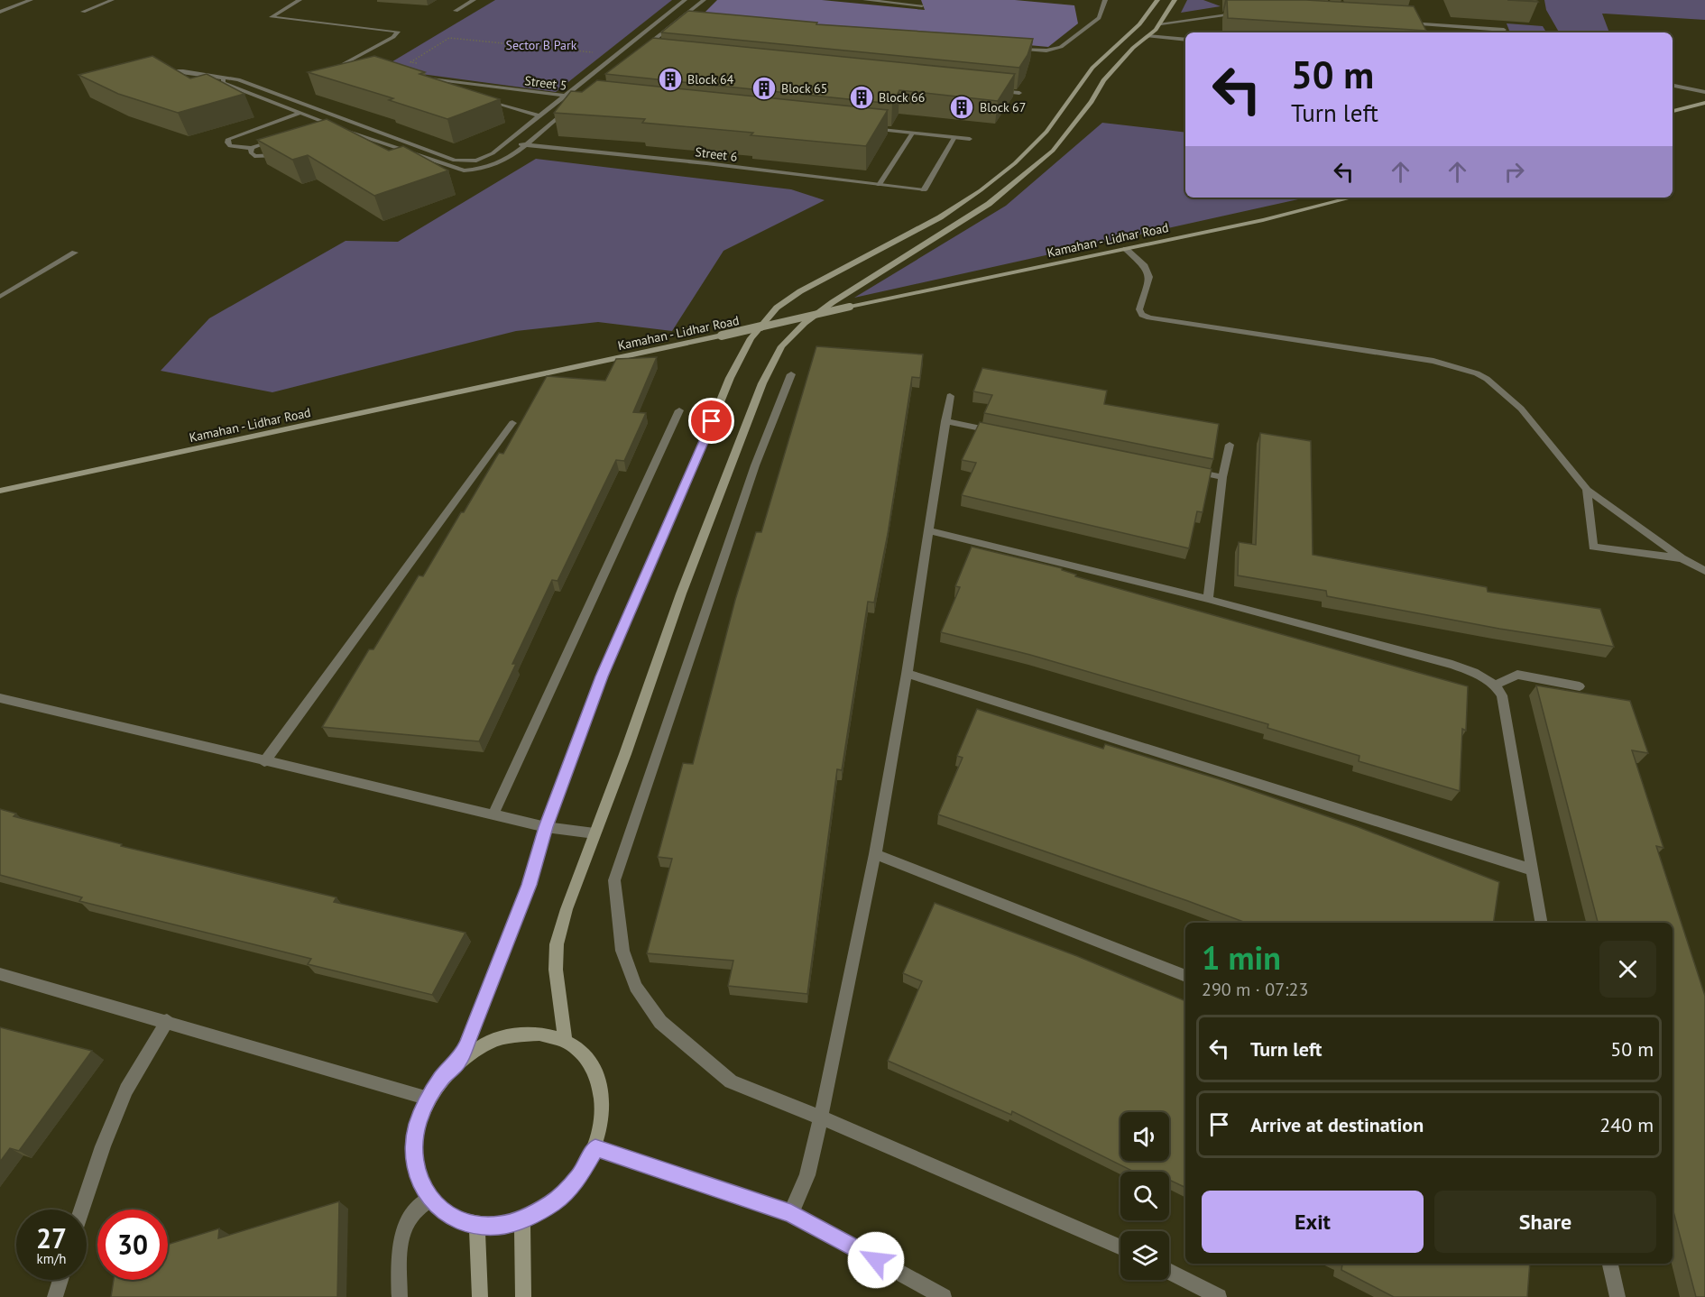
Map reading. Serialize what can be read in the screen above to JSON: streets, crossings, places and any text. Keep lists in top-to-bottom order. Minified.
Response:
{"streets":{"street":["Street 5","Street 6","Kamahan - Lidhar Road"]},"parks":["Sector B Park"],"places":{"building":["Block 64","Block 65","Block 66","Block 67"]},"page":{"turn":["50 m","Turn left"],"heading":["1 min","290 m · 07:23"],"list":[{"name":"Turn left","value":"50 m"},{"name":"Arrive at destination","value":"240 m"}],"buttons":["Exit","Share"],"speed":"27 km/h","limit":"30"}}
